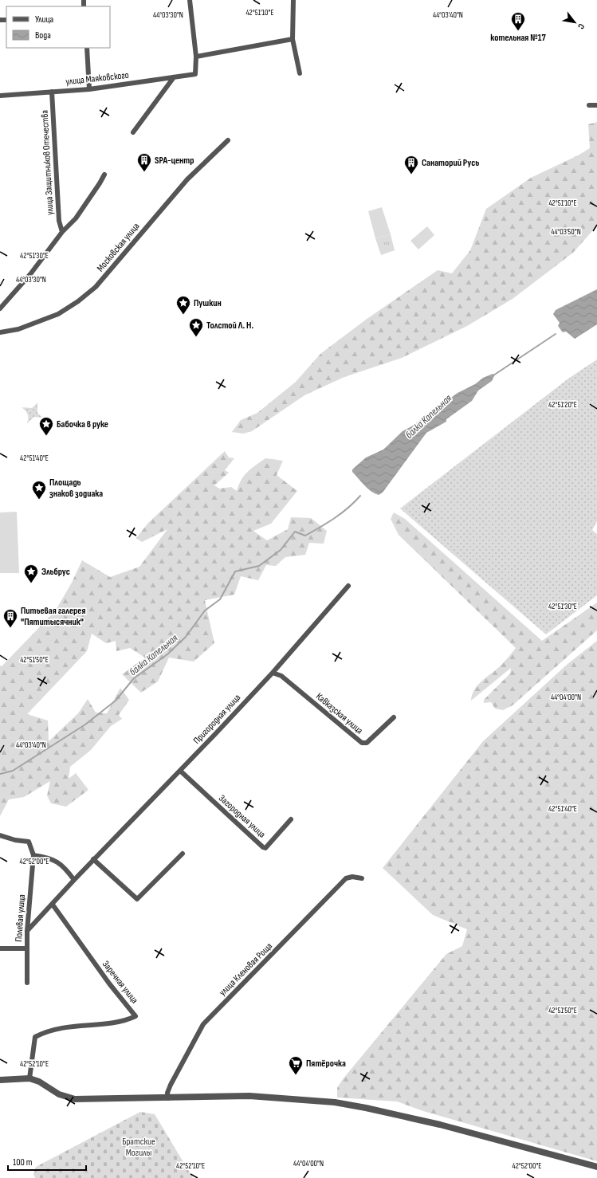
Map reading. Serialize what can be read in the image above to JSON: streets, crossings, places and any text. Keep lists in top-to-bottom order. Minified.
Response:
{"streets":{"street":["улица Маяковского","улица Защитников Отечества","Московская улица","Кавказская улица","Пригородная улица","Загородная улица","Полевая улица","улица Кленовая Роща","Заречная улица"]},"crossings":[["улица Маяковского","улица Защитников Отечества"],["Кавказская улица","Пригородная улица"],["Пригородная улица","Загородная улица"],["Пригородная улица","Полевая улица"],["Пригородная улица","Заречная улица"]],"water":["балка Капельная"],"parks":["Братские Могилы"],"places":{"building":["котельная №17","SPA-центр","Санаторий Русь","Питьевая галерея \"Пятитысячник\""],"place":["Пушкин","Толстой Л. Н.","Бабочка в руке","Площадь знаков зодиака","Эльбрус"],"supermarket":["Пятёрочка"]},"legend":["Улица","Вода"],"scale_bar":"100 m","north":"bottom right","coordinates":["42°51'10\"E","44°03'30\"N","44°03'40\"N","44°03'50\"N","42°51'30\"E","42°51'20\"E","42°51'40\"E","42°51'50\"E","44°04'00\"N","42°52'00\"E","42°52'10\"E"]}
